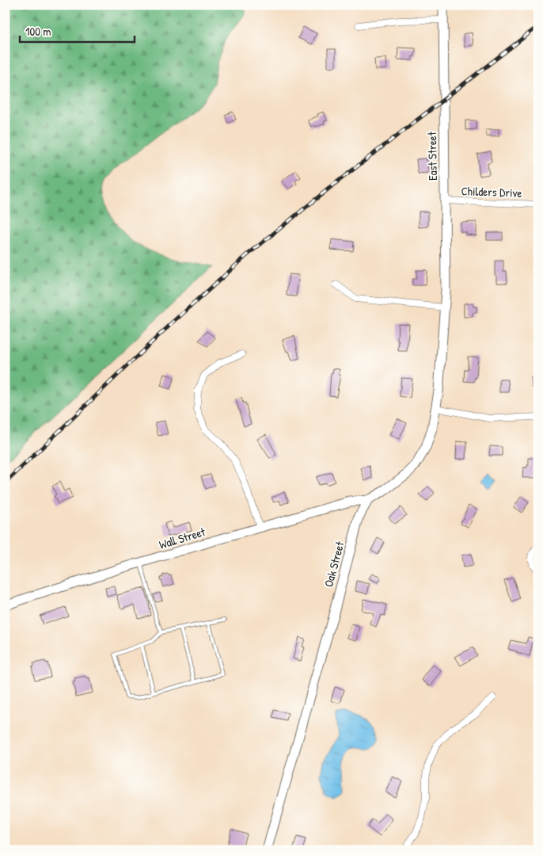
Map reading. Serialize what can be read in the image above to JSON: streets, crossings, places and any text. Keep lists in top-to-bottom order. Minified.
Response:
{"streets":{"main road":["East Street","Wall Street","Oak Street"],"street":["Childers Drive"]},"crossings":[["East Street","Childers Drive"],["Wall Street","Oak Street"]],"scale_bar":"100 m"}
